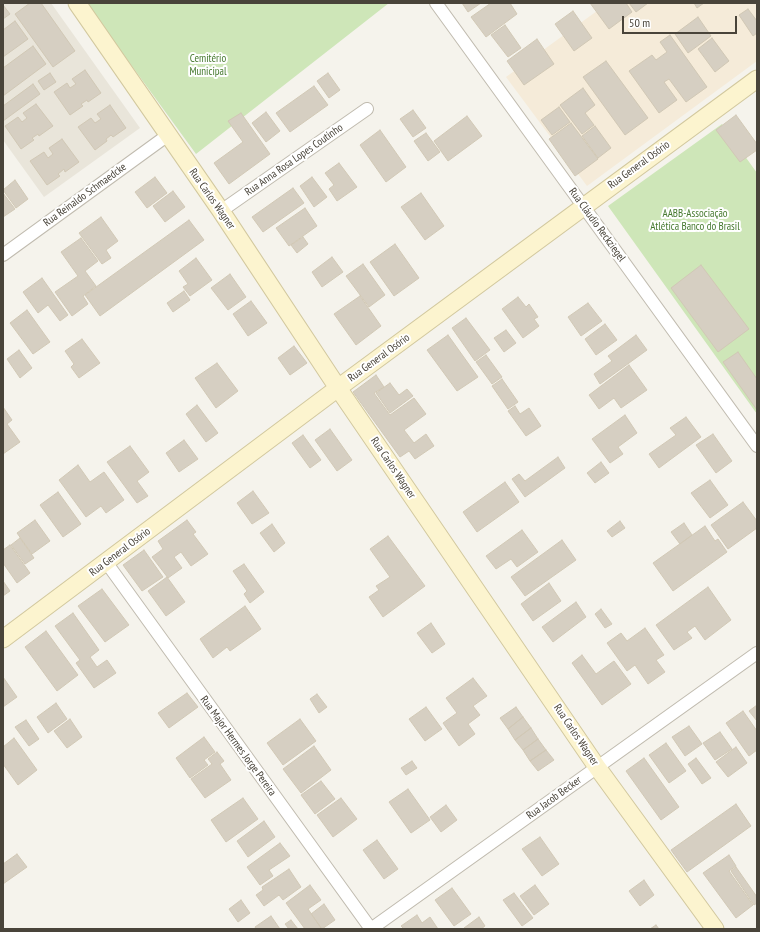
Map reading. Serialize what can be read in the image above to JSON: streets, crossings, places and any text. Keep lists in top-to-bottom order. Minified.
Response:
{"streets":{"main road":["Rua General Osório","Rua Carlos Wagner"],"street":["Rua Anna Rosa Lopes Coutinho","Rua Reinaldo Schmaedcke","Rua Cláudio Reckziegel","Rua Major Hermes Jorge Pereira","Rua Jacob Becker"]},"crossings":[["Rua Anna Rosa Lopes Coutinho","Rua Carlos Wagner"],["Rua General Osório","Rua Carlos Wagner"],["Rua General Osório","Rua Cláudio Reckziegel"],["Rua General Osório","Rua Major Hermes Jorge Pereira"],["Rua Reinaldo Schmaedcke","Rua Carlos Wagner"],["Rua Carlos Wagner","Rua Jacob Becker"],["Rua Major Hermes Jorge Pereira","Rua Jacob Becker"]],"parks":["Cemitério Municipal","AABB-Associação Atlética Banco do Brasil"],"scale_bar":"50 m"}
